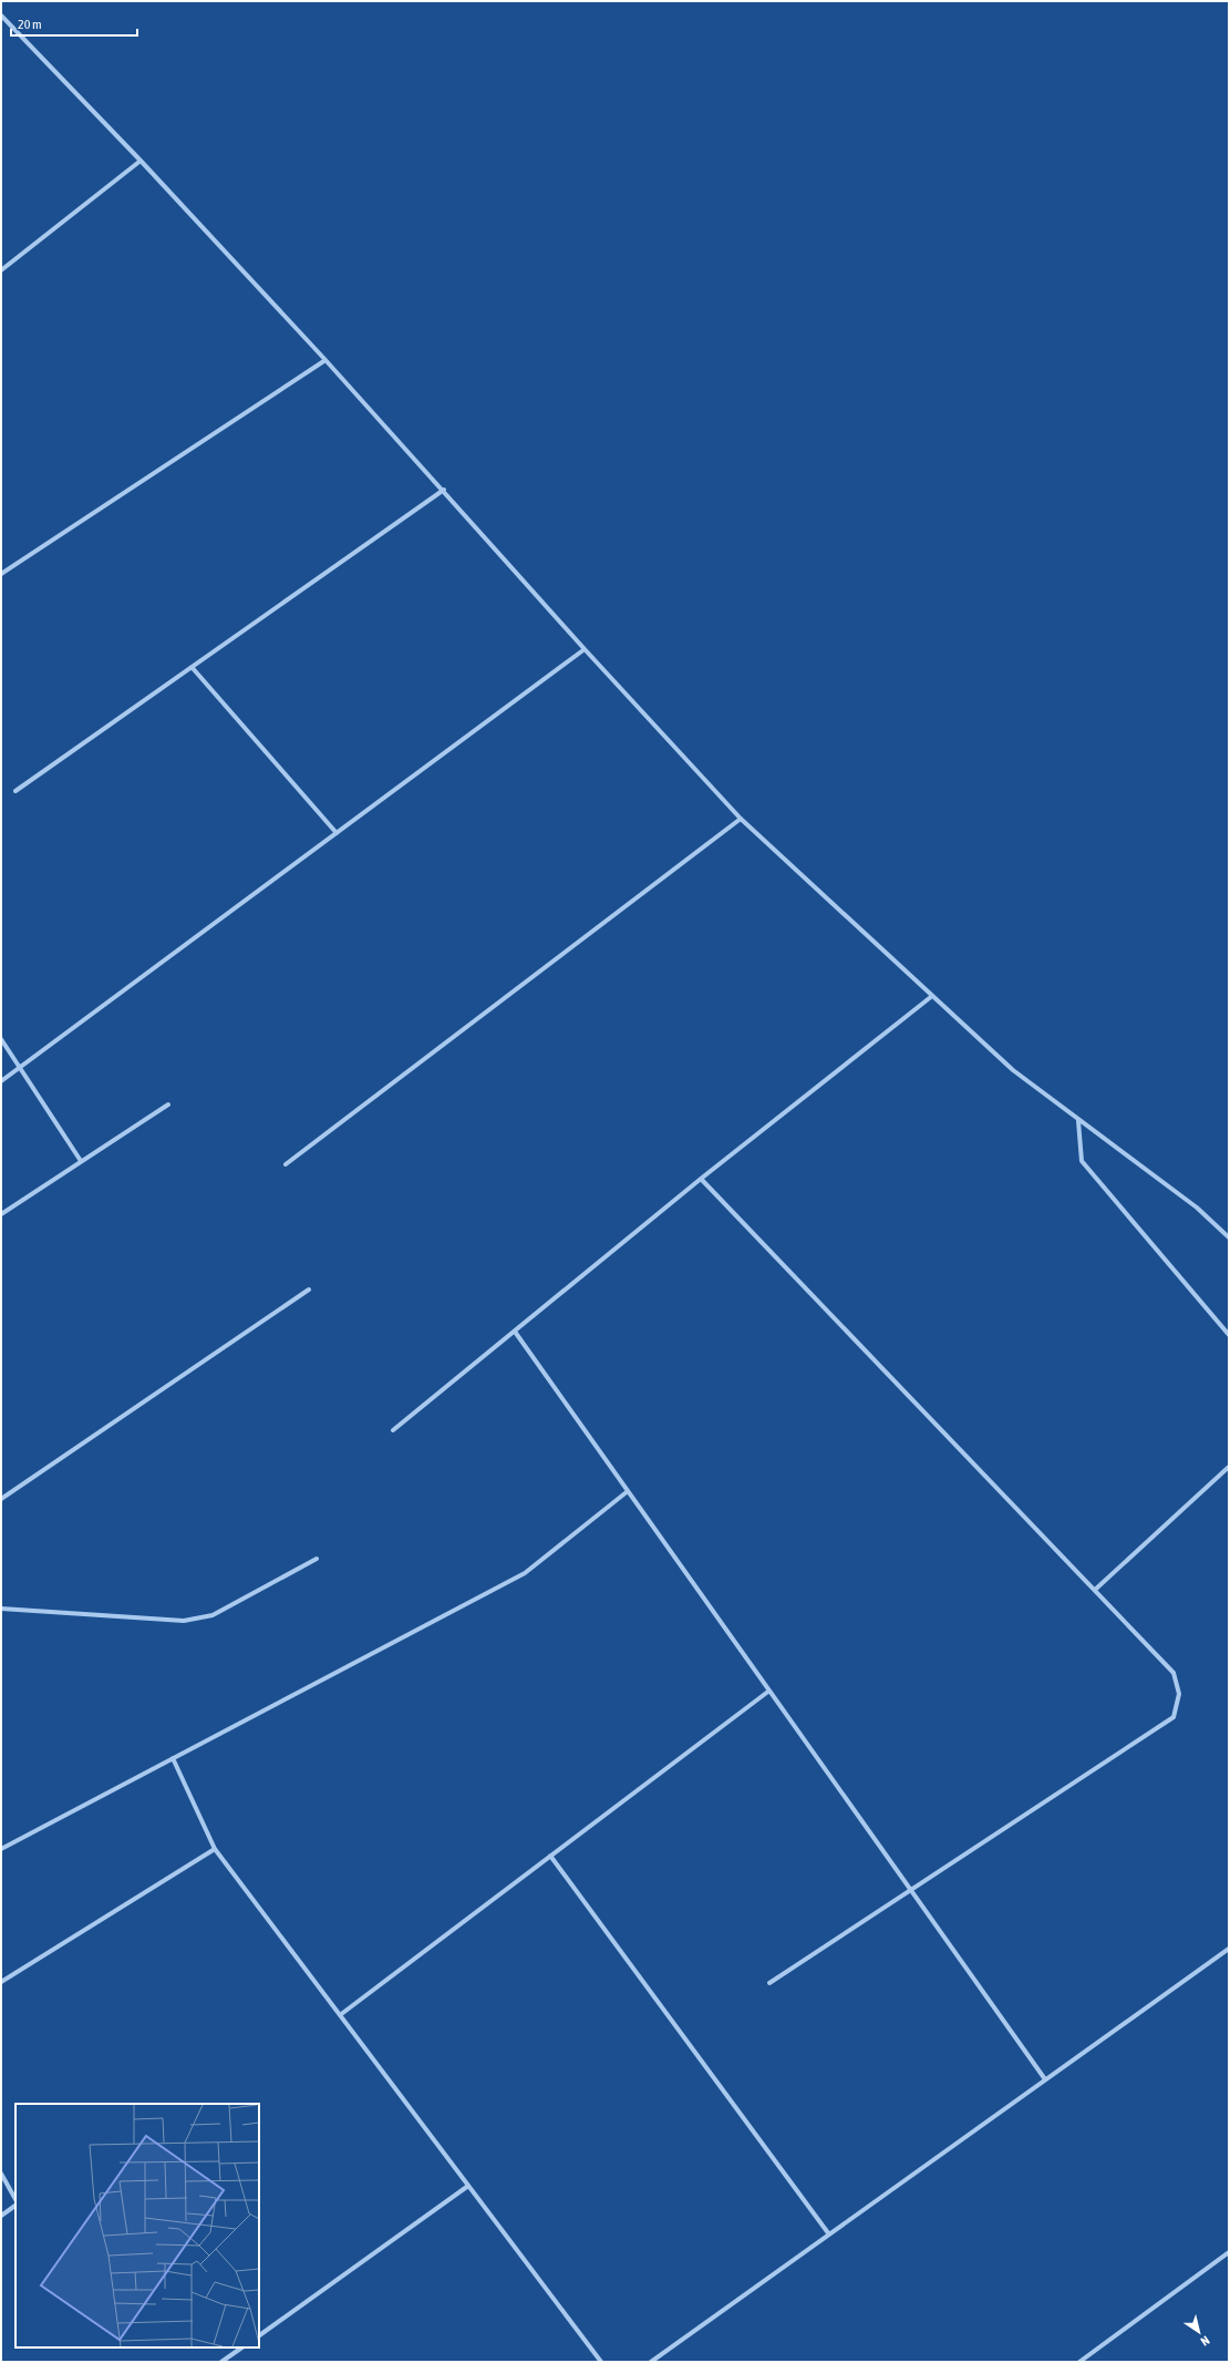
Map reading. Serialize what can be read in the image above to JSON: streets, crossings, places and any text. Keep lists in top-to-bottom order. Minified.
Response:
{"scale_bar":"20 m","north":"bottom right"}
